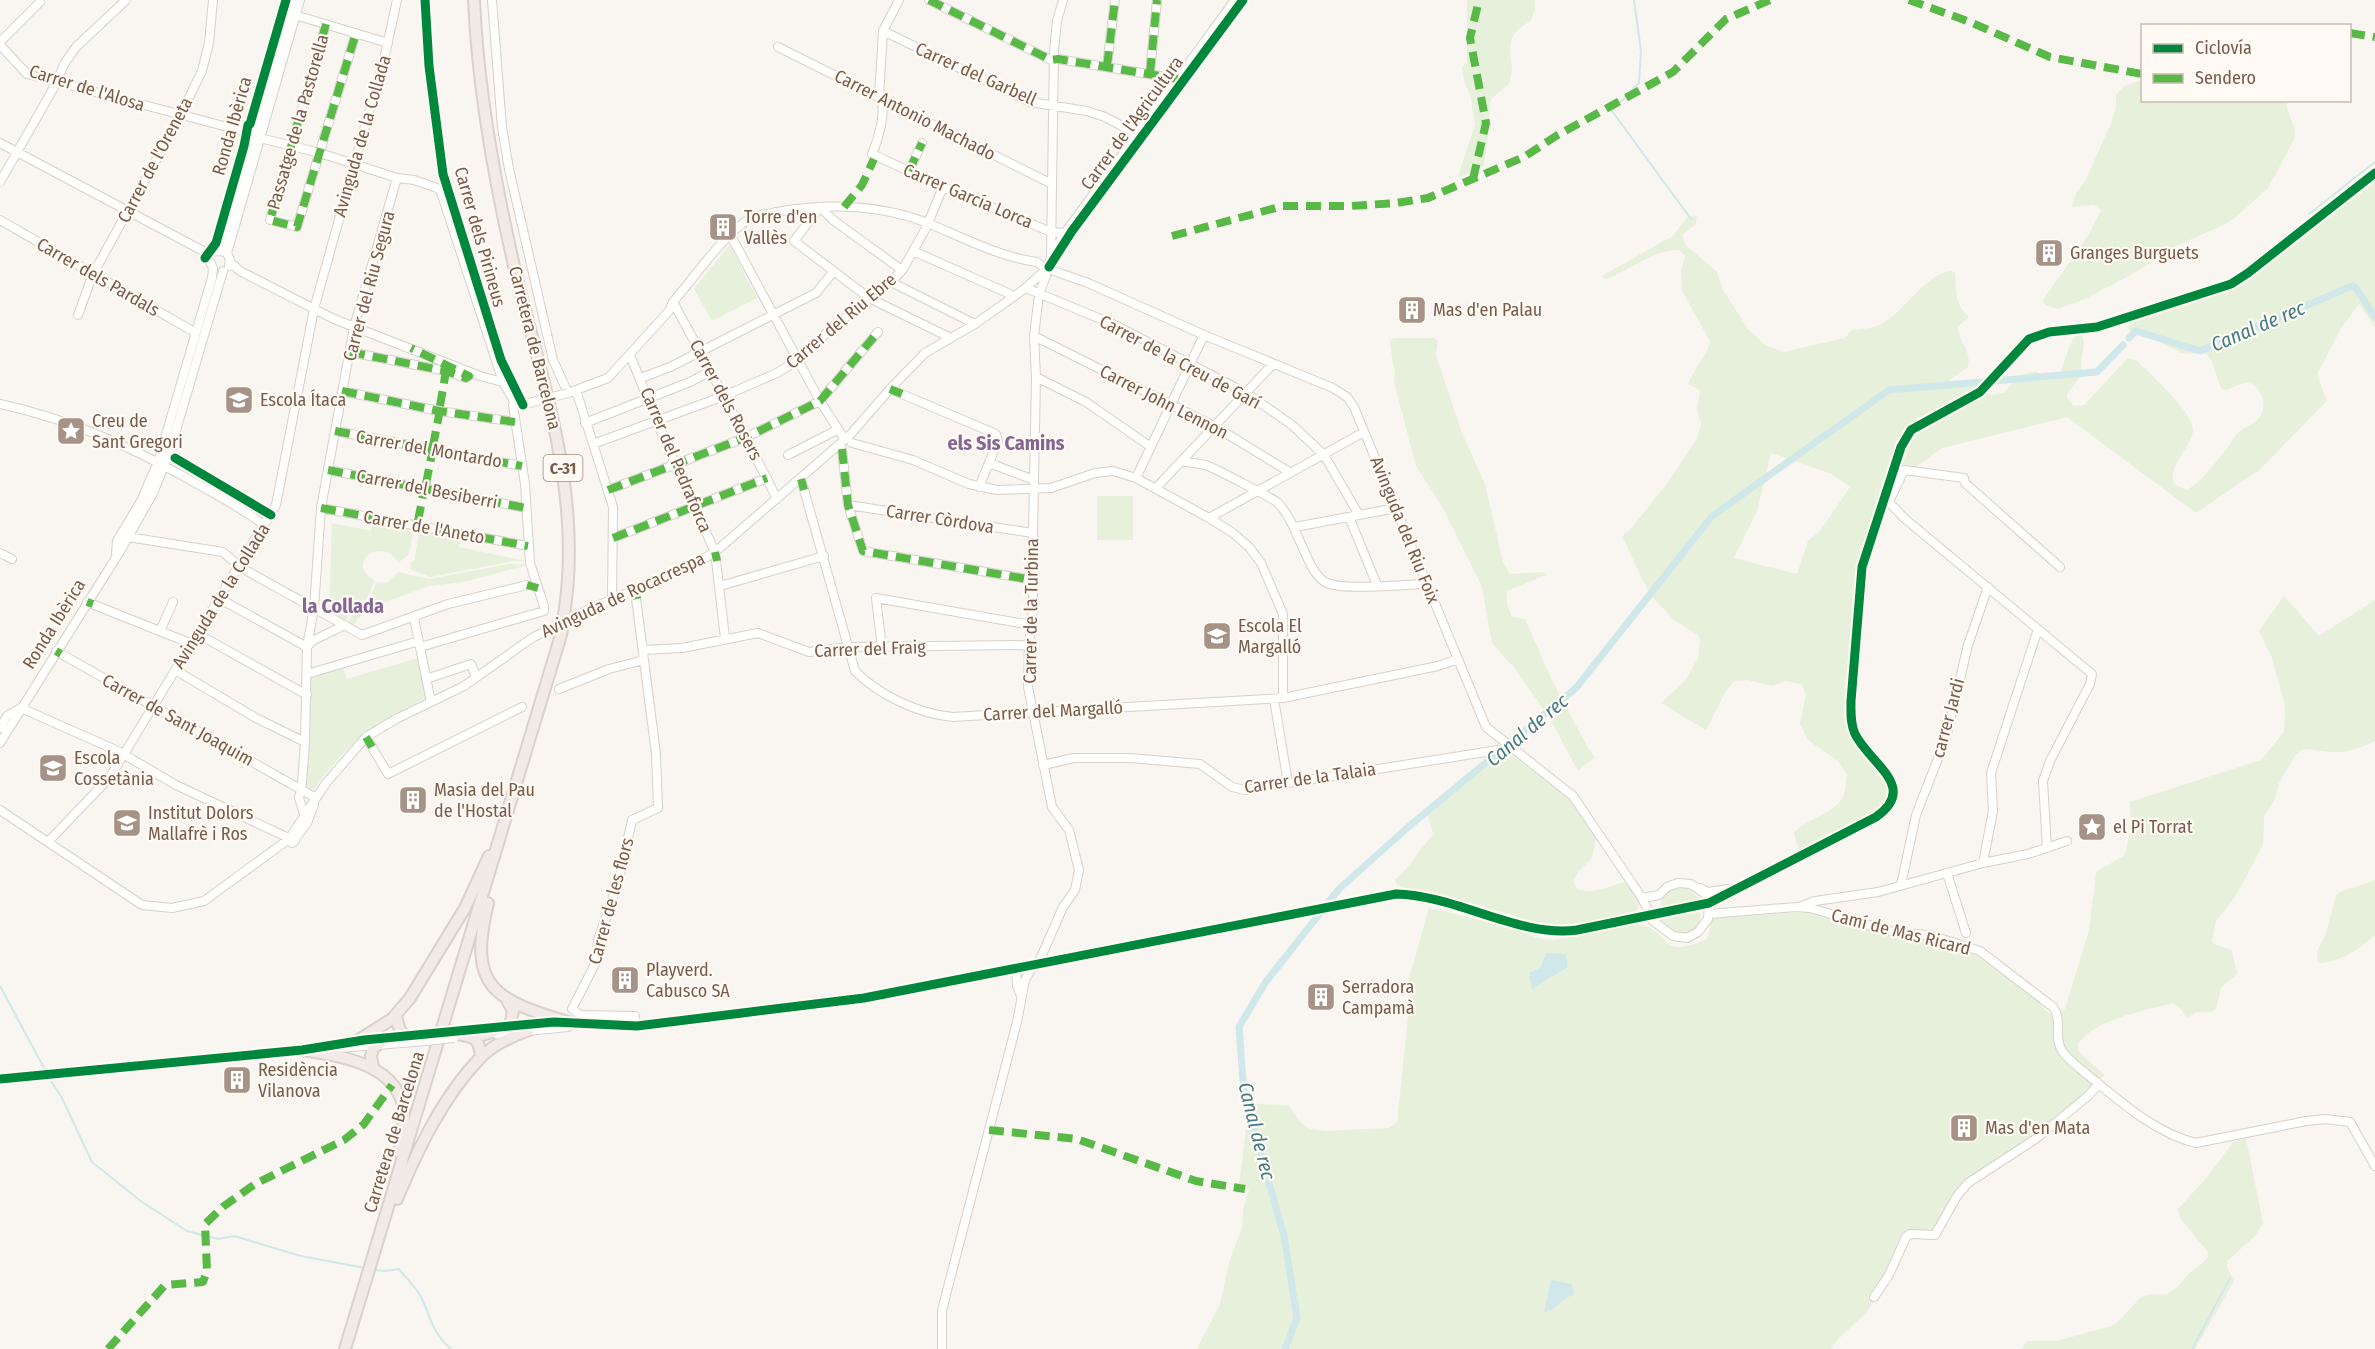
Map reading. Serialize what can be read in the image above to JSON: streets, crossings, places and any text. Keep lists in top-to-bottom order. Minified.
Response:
{"streets":{"highway":["Carretera de Barcelona","C-31"],"street":["Carrer del Garbell","Carrer de l'Alosa","Carrer Antonio Machado","Passatge de la Pastorella","Carrer de l'Agricultura","Ronda Ibèrica","Avinguda de la Collada","Carrer de l'Oreneta","Carrer García Lorca","Carrer dels Pirineus","Carrer dels Pardals","Carrer del Riu Segura","Carrer del Riu Ebre","Carrer de la Creu de Garí","Carrer dels Rosers","Carrer John Lennon","Carrer del Montardo","Carrer del Pedraforca","Carrer del Besiberri","Carrer Còrdova","Carrer de l'Aneto","Avinguda del Riu Foix","Avinguda de Rocacrespa","Carrer de la Turbina","Carrer del Fraig","Carrer del Margalló","carrer Jardi","Carrer de Sant Joaquim","Carrer de la Talaia","Carrer de les flors","Camí de Mas Ricard"]},"crossings":[["Carrer del Garbell","Carrer de l'Agricultura"],["Carrer de l'Alosa","Passatge de la Pastorella"],["Carrer de l'Alosa","Ronda Ibèrica"],["Carrer de l'Alosa","Avinguda de la Collada"],["Carrer de l'Alosa","Carrer de l'Oreneta"],["Carrer de l'Alosa","Carrer dels Pirineus"],["Carrer de l'Alosa","Carrer del Riu Segura"],["Carrer Antonio Machado","Carrer García Lorca"],["Carrer de l'Agricultura","Carrer García Lorca"],["Carrer de l'Agricultura","Avinguda del Riu Foix"],["Carrer de l'Agricultura","Avinguda de Rocacrespa"],["Carrer de l'Agricultura","Carrer de la Turbina"],["Ronda Ibèrica","Carrer dels Pardals"],["Ronda Ibèrica","Carrer de Sant Joaquim"],["Avinguda de la Collada","Avinguda de Rocacrespa"],["Avinguda de la Collada","Carrer de Sant Joaquim"],["Carrer de l'Oreneta","Carrer dels Pardals"],["Carrer García Lorca","Carrer del Riu Ebre"],["Carrer dels Pirineus","Avinguda del Riu Foix"],["Carrer del Riu Segura","Carrer del Montardo"],["Carrer del Riu Segura","Carrer del Besiberri"],["Carrer del Riu Segura","Carrer de l'Aneto"],["Carrer del Riu Segura","Avinguda de Rocacrespa"],["Carrer del Riu Segura","Carrer de Sant Joaquim"],["Carrer del Riu Ebre","Carrer dels Rosers"],["Carrer del Riu Ebre","Carrer del Pedraforca"],["Carrer del Riu Ebre","Avinguda del Riu Foix"],["Carrer de la Creu de Garí","Avinguda de Rocacrespa"],["Carrer de la Creu de Garí","Carrer de la Turbina"],["Carrer dels Rosers","Avinguda del Riu Foix"],["Carrer dels Rosers","Avinguda de Rocacrespa"],["Carrer John Lennon","Carrer de la Turbina"],["Carrer del Pedraforca","Avinguda del Riu Foix"],["Carrer del Pedraforca","Avinguda de Rocacrespa"],["Carrer del Pedraforca","Carrer del Fraig"],["Carrer Còrdova","Carrer de la Turbina"],["Avinguda del Riu Foix","Avinguda de Rocacrespa"],["Avinguda del Riu Foix","Carrer de la Turbina"],["Avinguda del Riu Foix","Carrer del Margalló"],["Avinguda del Riu Foix","Carrer de la Talaia"],["Avinguda del Riu Foix","Camí de Mas Ricard"],["Avinguda de Rocacrespa","Carrer de la Turbina"],["Avinguda de Rocacrespa","Carrer del Margalló"],["Avinguda de Rocacrespa","Carrer de Sant Joaquim"],["Carrer de la Turbina","Carrer del Fraig"],["Carrer de la Turbina","Carrer del Margalló"],["Carrer de la Turbina","Carrer de la Talaia"],["Carrer del Fraig","Carrer del Margalló"]],"districts":["els Sis Camins","la Collada"],"water":["Canal de rec"],"places":{"building":["Torre d'en Vallès","Granges Burguets","Mas d'en Palau","Masia del Pau de l'Hostal","Playverd. Cabusco SA","Serradora Campamà","Residència Vilanova","Mas d'en Mata"],"school or university":["Escola Ítaca","Escola El Margalló","Escola Cossetània","Institut Dolors Mallafrè i Ros"],"place":["Creu de Sant Gregori","el Pi Torrat"]},"legend":["Ciclovía","Sendero"]}
